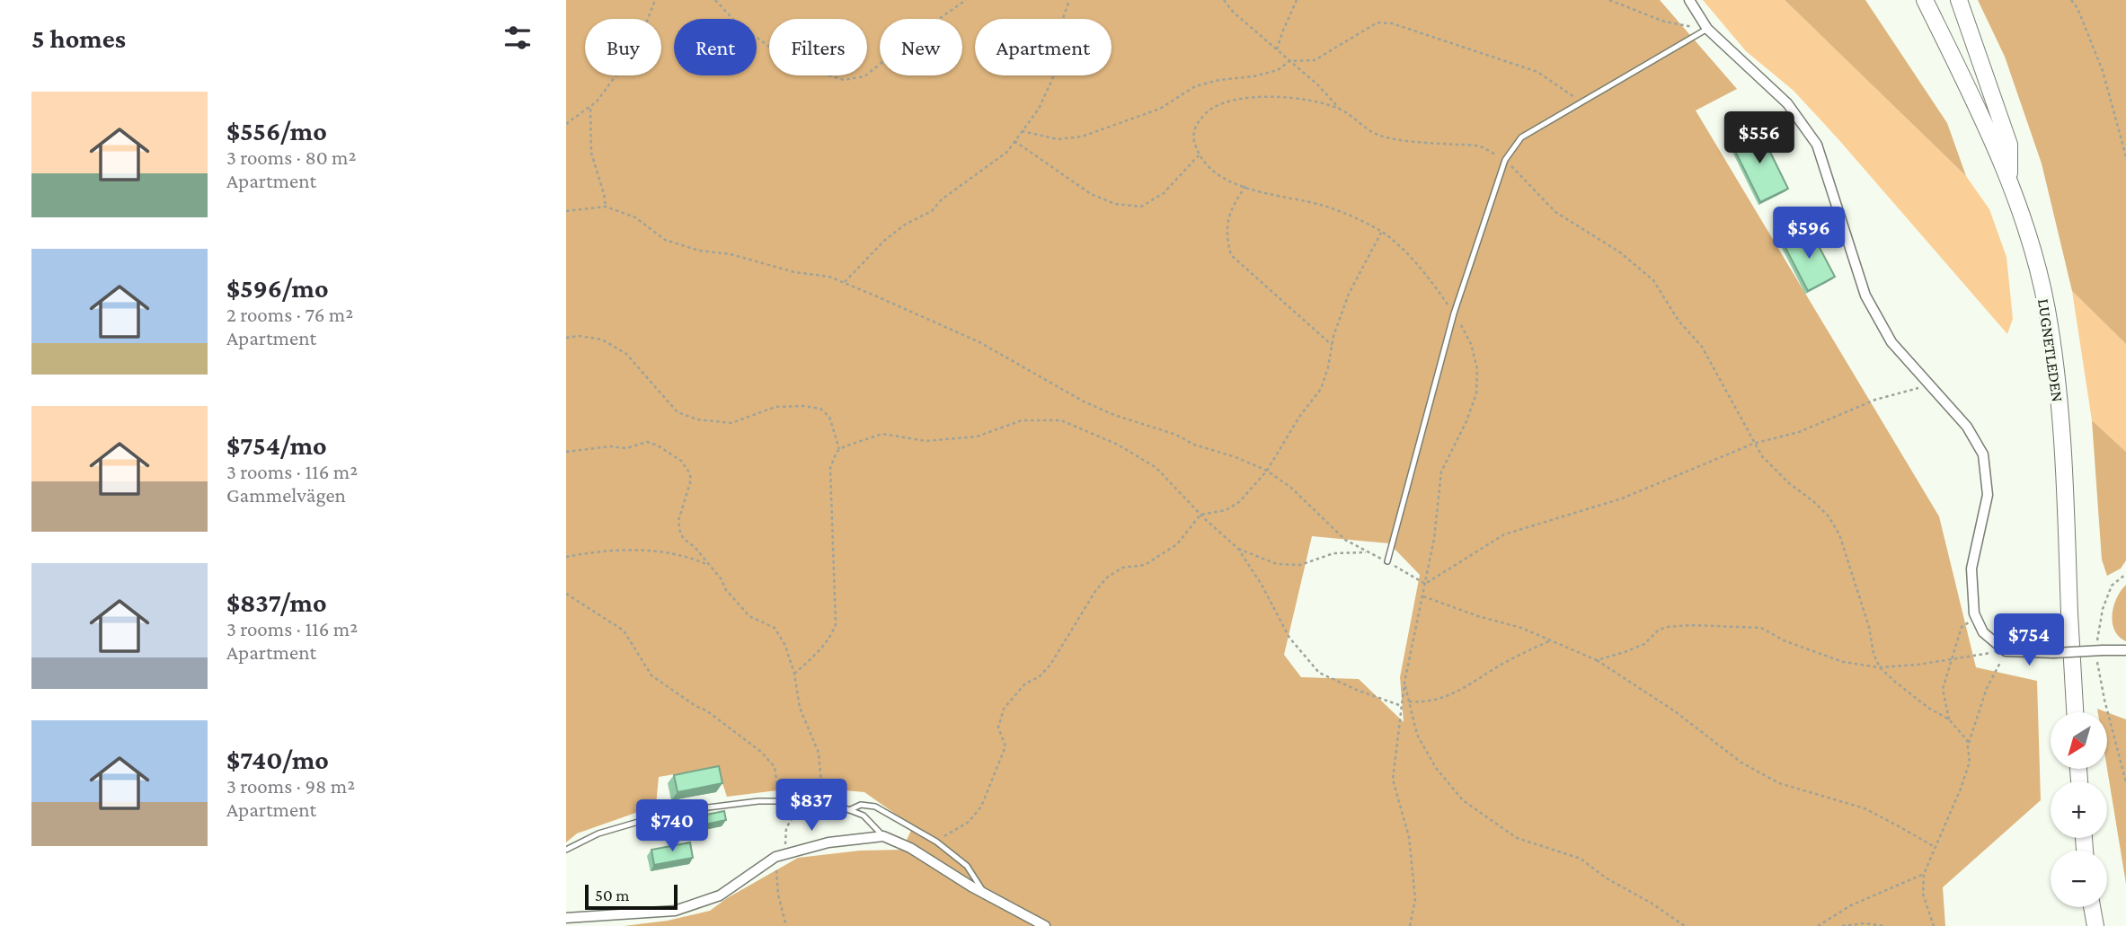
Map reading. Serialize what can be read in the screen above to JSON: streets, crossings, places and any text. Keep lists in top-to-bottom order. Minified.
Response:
{"streets":{"highway":["LUGNETLEDEN"]},"scale_bar":"50 m","north":"bottom left","page":{"heading":"5 homes","chip":["Buy","Rent","Filters","New","Apartment"],"list":[{"name":"$556/mo","note":"3 rooms · 80 m² · Apartment"},{"name":"$596/mo","note":"2 rooms · 76 m² · Apartment"},{"name":"$754/mo","note":"3 rooms · 116 m² · Gammelvägen"},{"name":"$837/mo","note":"3 rooms · 116 m² · Apartment"},{"name":"$740/mo","note":"3 rooms · 98 m² · Apartment"}],"price":["$556","$596","$754","$837","$740"],"map_buttons":["+","−"],"scale":"50 m"}}
